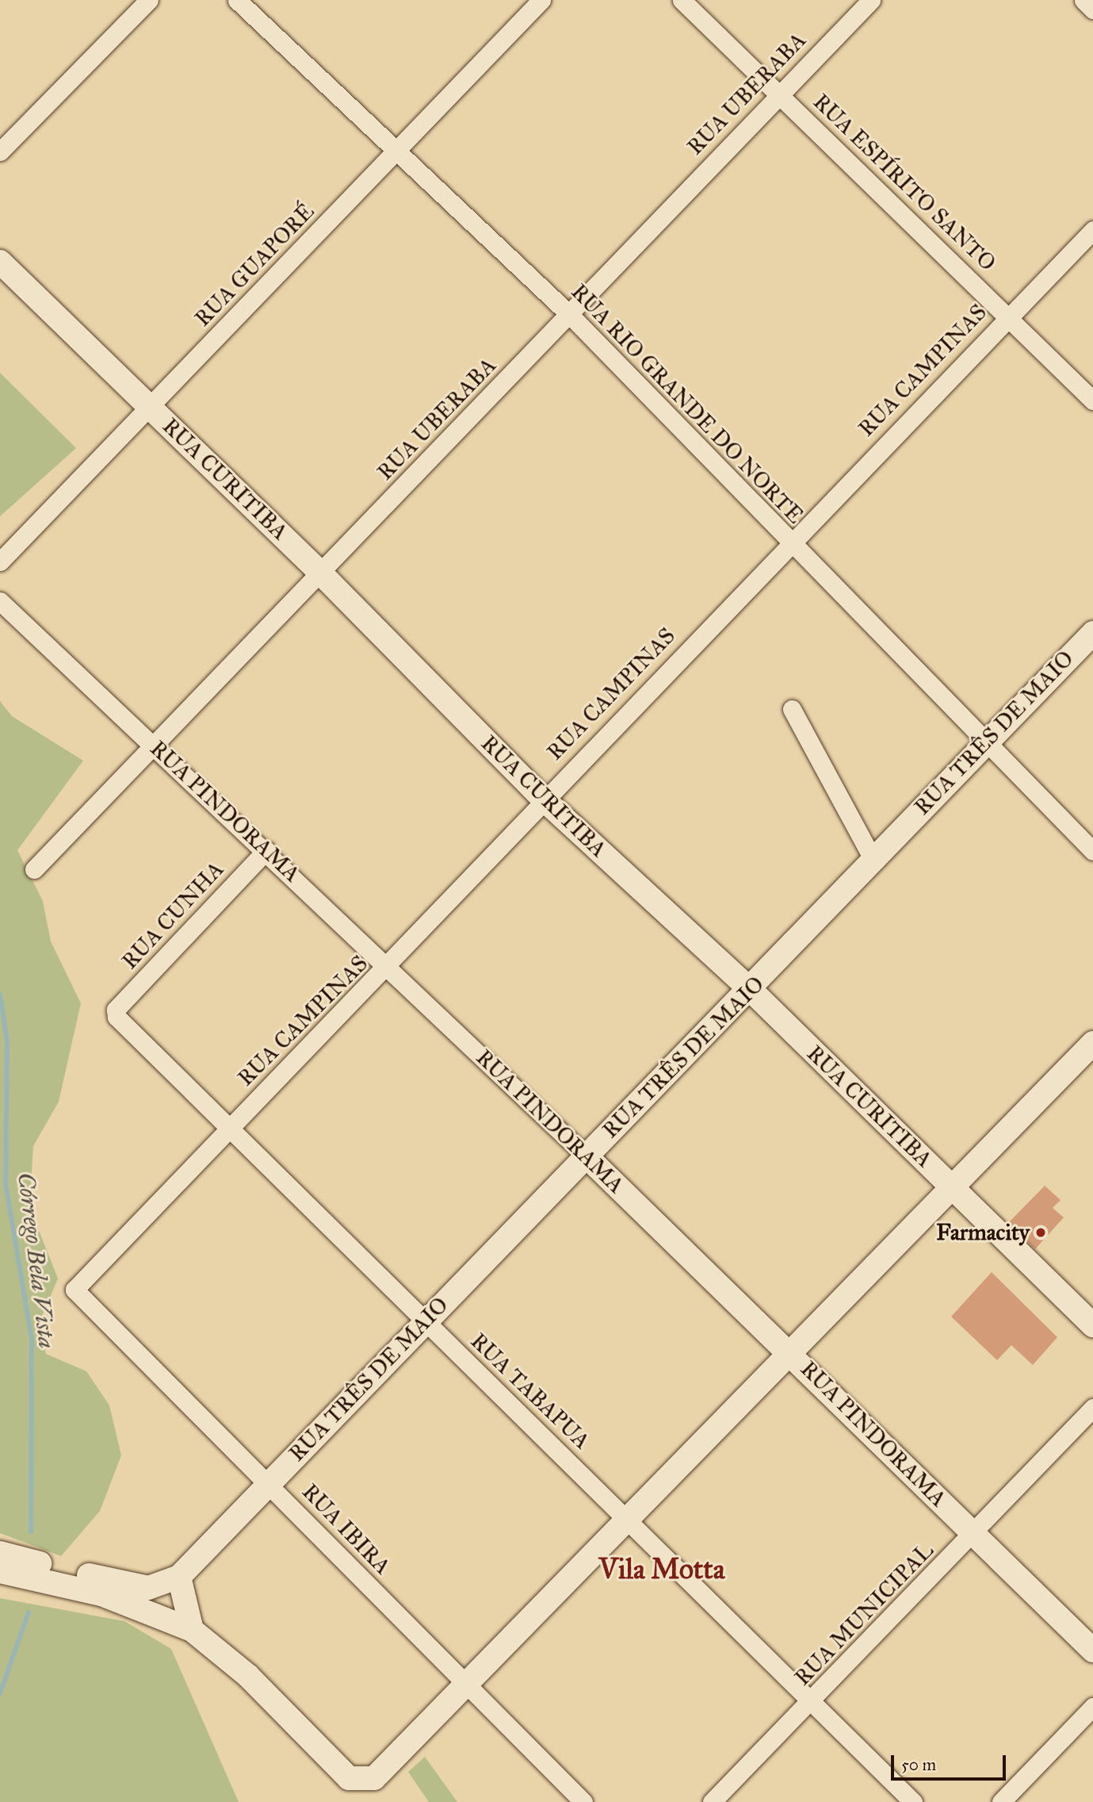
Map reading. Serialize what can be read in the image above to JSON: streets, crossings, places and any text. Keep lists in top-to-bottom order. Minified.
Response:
{"streets":{"street":["RUA UBERABA","RUA ESPÍRITO SANTO","RUA GUAPORÉ","RUA CAMPINAS","RUA RIO GRANDE DO NORTE","RUA CURITIBA","RUA TRÊS DE MAIO","RUA PINDORAMA","RUA CUNHA","RUA TABAPUA","RUA IBIRA","RUA MUNICIPAL"]},"crossings":[["RUA UBERABA","RUA ESPÍRITO SANTO"],["RUA UBERABA","RUA RIO GRANDE DO NORTE"],["RUA UBERABA","RUA CURITIBA"],["RUA UBERABA","RUA PINDORAMA"],["RUA ESPÍRITO SANTO","RUA CAMPINAS"],["RUA GUAPORÉ","RUA RIO GRANDE DO NORTE"],["RUA GUAPORÉ","RUA CURITIBA"],["RUA CAMPINAS","RUA RIO GRANDE DO NORTE"],["RUA CAMPINAS","RUA CURITIBA"],["RUA CAMPINAS","RUA PINDORAMA"],["RUA CAMPINAS","RUA TABAPUA"],["RUA CAMPINAS","RUA IBIRA"],["RUA RIO GRANDE DO NORTE","RUA TRÊS DE MAIO"],["RUA CURITIBA","RUA TRÊS DE MAIO"],["RUA TRÊS DE MAIO","RUA PINDORAMA"],["RUA TRÊS DE MAIO","RUA TABAPUA"],["RUA TRÊS DE MAIO","RUA IBIRA"],["RUA PINDORAMA","RUA CUNHA"],["RUA PINDORAMA","RUA MUNICIPAL"],["RUA CUNHA","RUA TABAPUA"],["RUA TABAPUA","RUA MUNICIPAL"]],"districts":["Vila Motta"],"water":["Córrego Bela Vista"],"places":["Farmacity"],"scale_bar":"50 m"}
